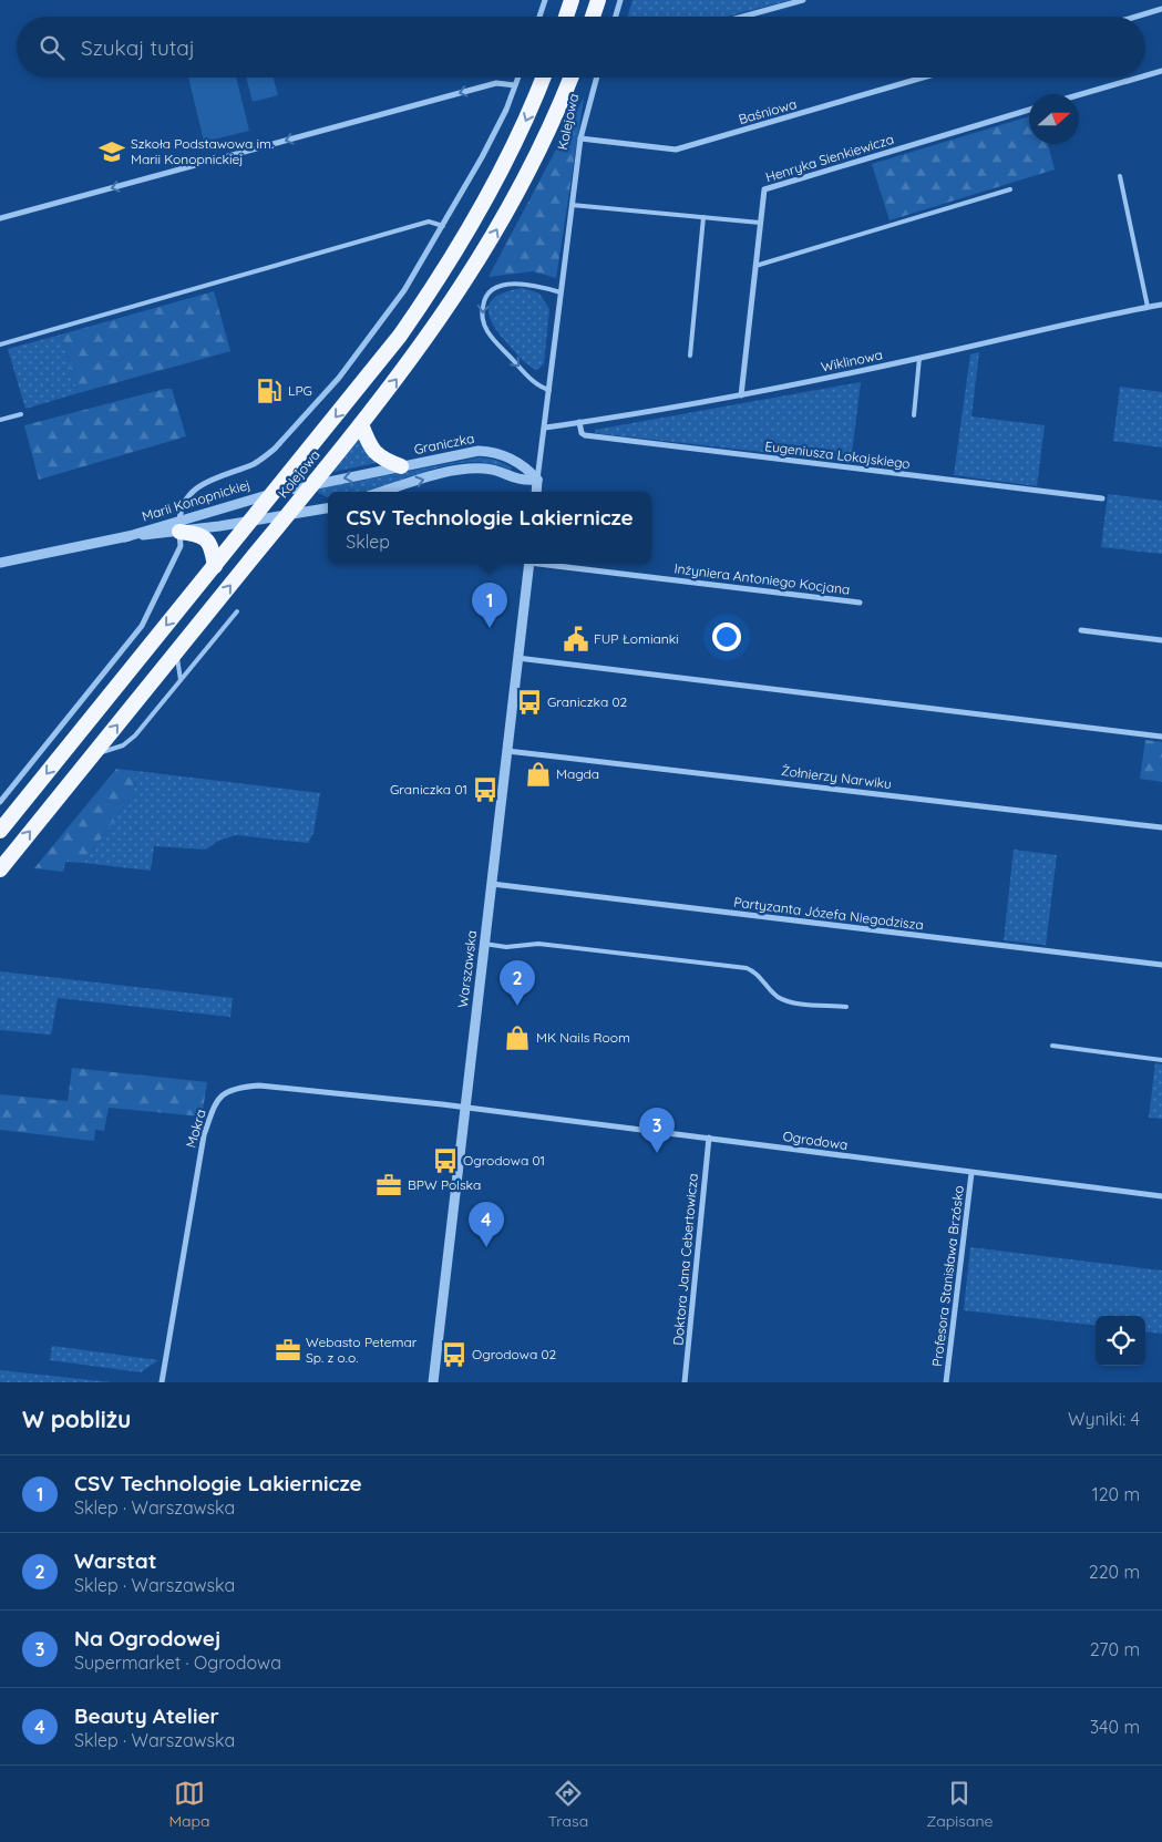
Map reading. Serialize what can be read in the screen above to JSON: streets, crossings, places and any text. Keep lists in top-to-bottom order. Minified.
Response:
{"streets":{"highway":["Kolejowa"],"street":["Baśniowa","Henryka Sienkiewicza","Wiklinowa","Graniczka","Eugeniusza Lokajskiego","Marii Konopnickiej","Inżyniera Antoniego Kocjana","Żołnierzy Narwiku","Partyzanta Józefa Niegodzisza","Warszawska","Mokra","Ogrodowa","Doktora Jana Cebertowicza","Profesora Stanisława Brzósko"]},"crossings":[["Baśniowa","Kolejowa"],["Kolejowa","Wiklinowa"],["Kolejowa","Graniczka"],["Kolejowa","Marii Konopnickiej"],["Henryka Sienkiewicza","Wiklinowa"],["Wiklinowa","Eugeniusza Lokajskiego"],["Graniczka","Marii Konopnickiej"],["Żołnierzy Narwiku","Warszawska"],["Partyzanta Józefa Niegodzisza","Warszawska"],["Warszawska","Mokra"],["Warszawska","Ogrodowa"],["Mokra","Ogrodowa"],["Ogrodowa","Doktora Jana Cebertowicza"],["Ogrodowa","Profesora Stanisława Brzósko"]],"places":{"school or university":["Szkoła Podstawowa im. Marii Konopnickiej"],"fuel station":["LPG"],"public building":["FUP Łomianki"],"bus stop":["Graniczka 02","Graniczka 01","Ogrodowa 01","Ogrodowa 02"],"shop":["Magda","MK Nails Room"],"office":["BPW Polska","Webasto Petemar Sp. z o.o."]},"north":"right","page":{"search":"Szukaj tutaj","popup":["CSV Technologie Lakiernicze","Sklep"],"pins":["1","2","3","4"],"heading":["W pobliżu","Wyniki: 4"],"list":[{"mark":"1","name":"CSV Technologie Lakiernicze","note":"Sklep · Warszawska","value":"120 m"},{"mark":"2","name":"Warstat","note":"Sklep · Warszawska","value":"220 m"},{"mark":"3","name":"Na Ogrodowej","note":"Supermarket · Ogrodowa","value":"270 m"},{"mark":"4","name":"Beauty Atelier","note":"Sklep · Warszawska","value":"340 m"}],"nav":["Mapa","Trasa","Zapisane"]}}
